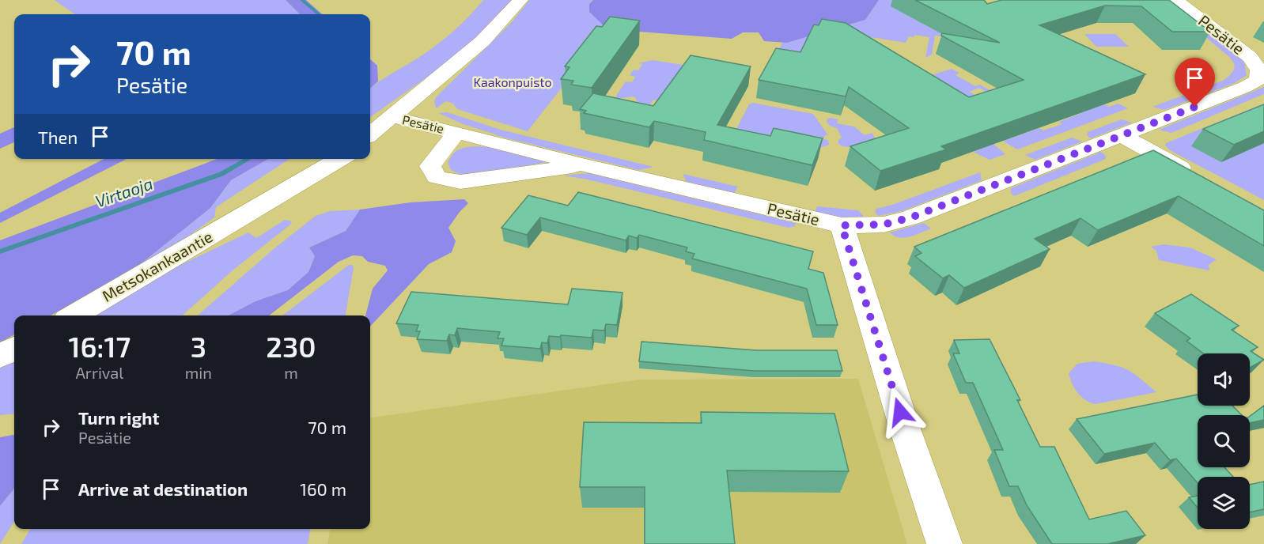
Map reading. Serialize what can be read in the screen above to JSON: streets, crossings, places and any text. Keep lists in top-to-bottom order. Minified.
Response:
{"streets":{"street":["Pesätie","Metsokankaantie"]},"water":["Virtaoja"],"parks":["Kaakonpuisto"],"page":{"turn":["70 m","Pesätie"],"then":"Then","eta":["16:17","Arrival","3","min","230","m"],"list":[{"name":"Turn right","note":"Pesätie","value":"70 m"},{"name":"Arrive at destination","value":"160 m"}]}}
